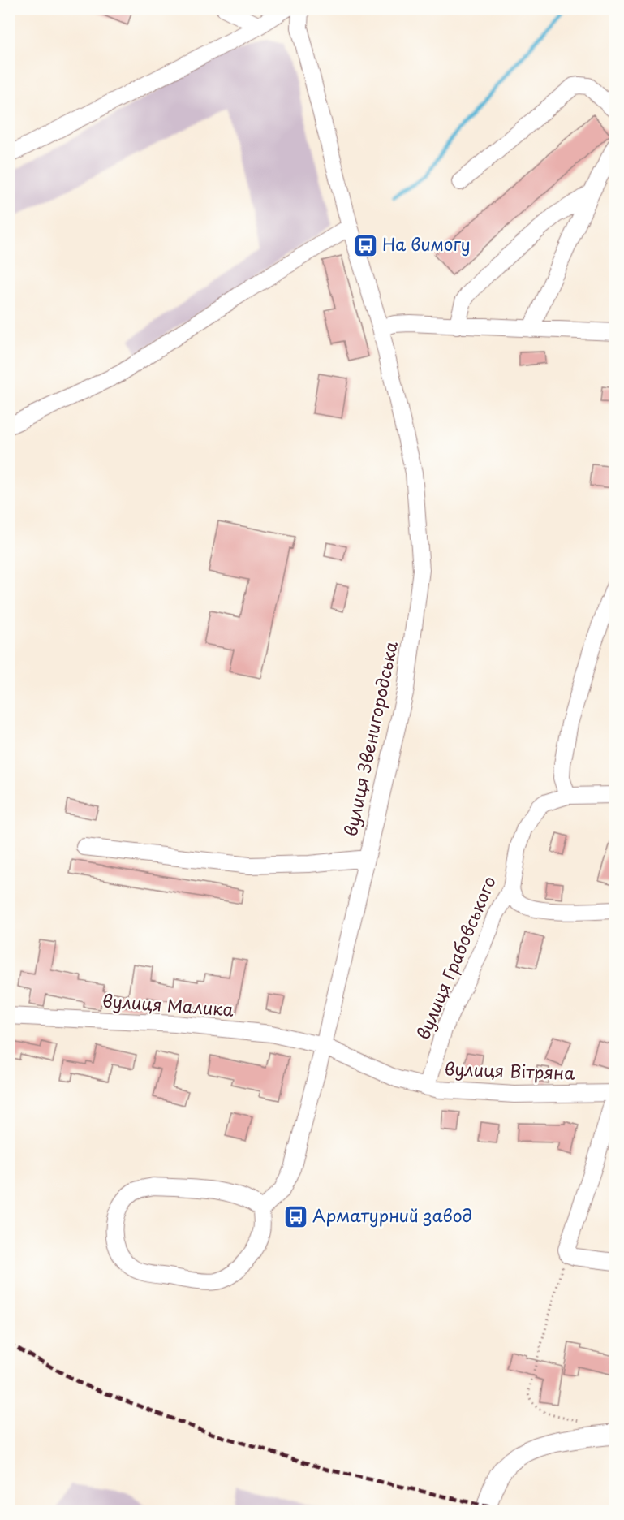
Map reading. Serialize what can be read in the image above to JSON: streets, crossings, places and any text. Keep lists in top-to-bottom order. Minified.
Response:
{"streets":{"street":["вулиця Звенигородська","вулиця Грабовського","вулиця Малика","вулиця Вітряна"]},"crossings":[["вулиця Звенигородська","вулиця Малика"],["вулиця Звенигородська","вулиця Вітряна"],["вулиця Грабовського","вулиця Вітряна"],["вулиця Малика","вулиця Вітряна"]],"places":{"bus stop":["На вимогу","Арматурний завод"]}}
